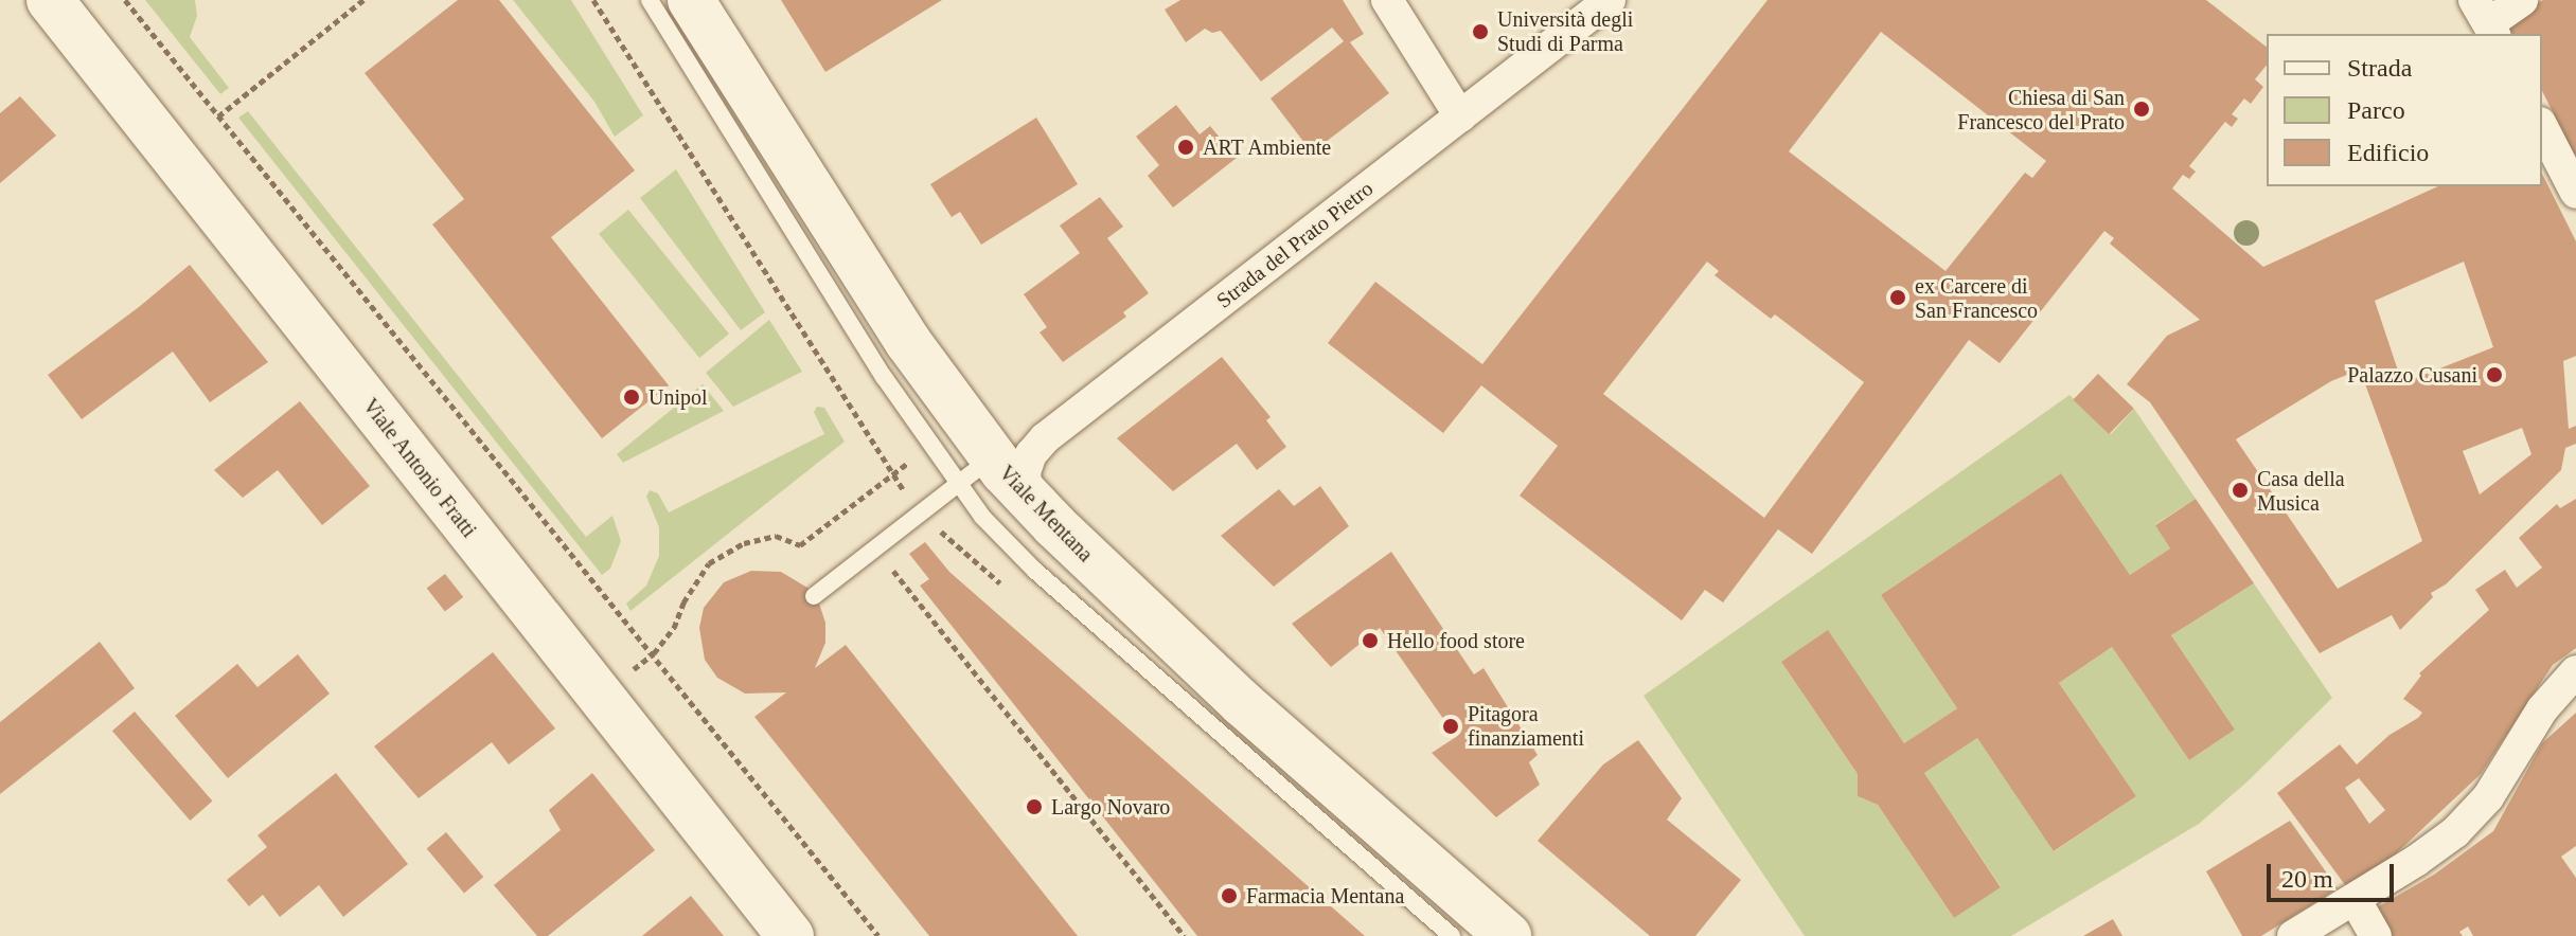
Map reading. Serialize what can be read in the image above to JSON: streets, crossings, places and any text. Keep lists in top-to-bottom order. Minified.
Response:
{"streets":{"main road":["Viale Antonio Fratti","Viale Mentana"],"street":["Strada del Prato Pietro"]},"crossings":[["Strada del Prato Pietro","Viale Mentana"]],"places":["Università degli Studi di Parma","Chiesa di San Francesco del Prato","ART Ambiente","ex Carcere di San Francesco","Palazzo Cusani","Unipol","Casa della Musica","Hello food store","Pitagora finanziamenti","Largo Novaro","Farmacia Mentana"],"legend":["Strada","Parco","Edificio"],"scale_bar":"20 m"}
